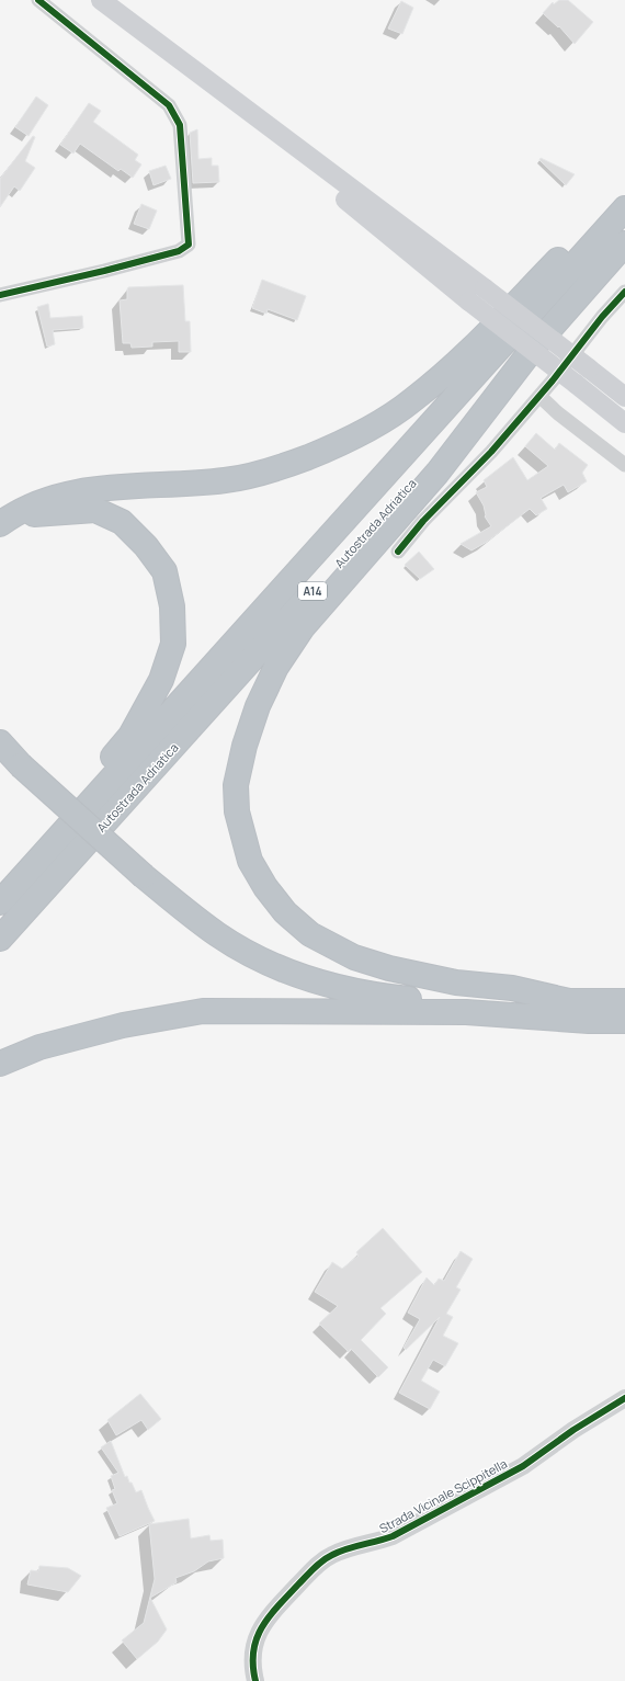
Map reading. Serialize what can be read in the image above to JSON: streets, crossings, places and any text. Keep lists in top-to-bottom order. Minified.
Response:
{"streets":{"highway":["Autostrada Adriatica","A14"],"street":["Strada Vicinale Scippitella"]}}
